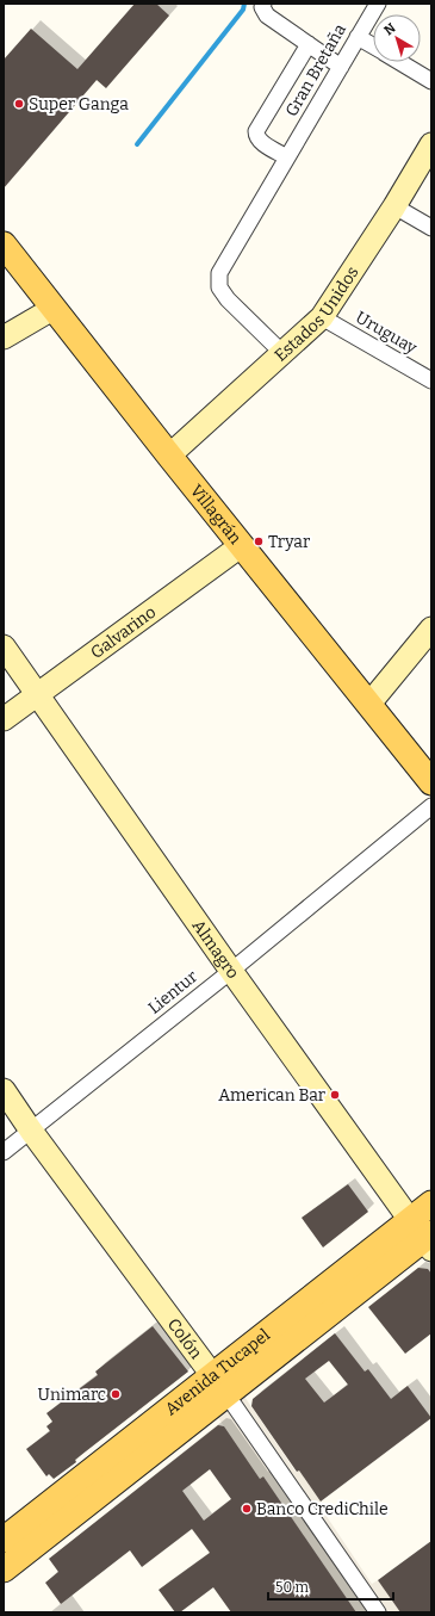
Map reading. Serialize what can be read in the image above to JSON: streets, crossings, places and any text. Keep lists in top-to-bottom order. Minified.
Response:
{"streets":{"main road":["Estados Unidos","Villagrán","Galvarino","Almagro","Colón","Avenida Tucapel"],"street":["Gran Bretaña","Uruguay","Lientur"]},"crossings":[["Gran Bretaña","Estados Unidos"],["Estados Unidos","Uruguay"],["Estados Unidos","Villagrán"],["Villagrán","Galvarino"],["Galvarino","Almagro"],["Almagro","Lientur"],["Almagro","Avenida Tucapel"],["Lientur","Colón"],["Colón","Avenida Tucapel"]],"places":["Super Ganga","Tryar","American Bar","Unimarc","Banco CrediChile"],"scale_bar":"50 m","north":"top left"}
